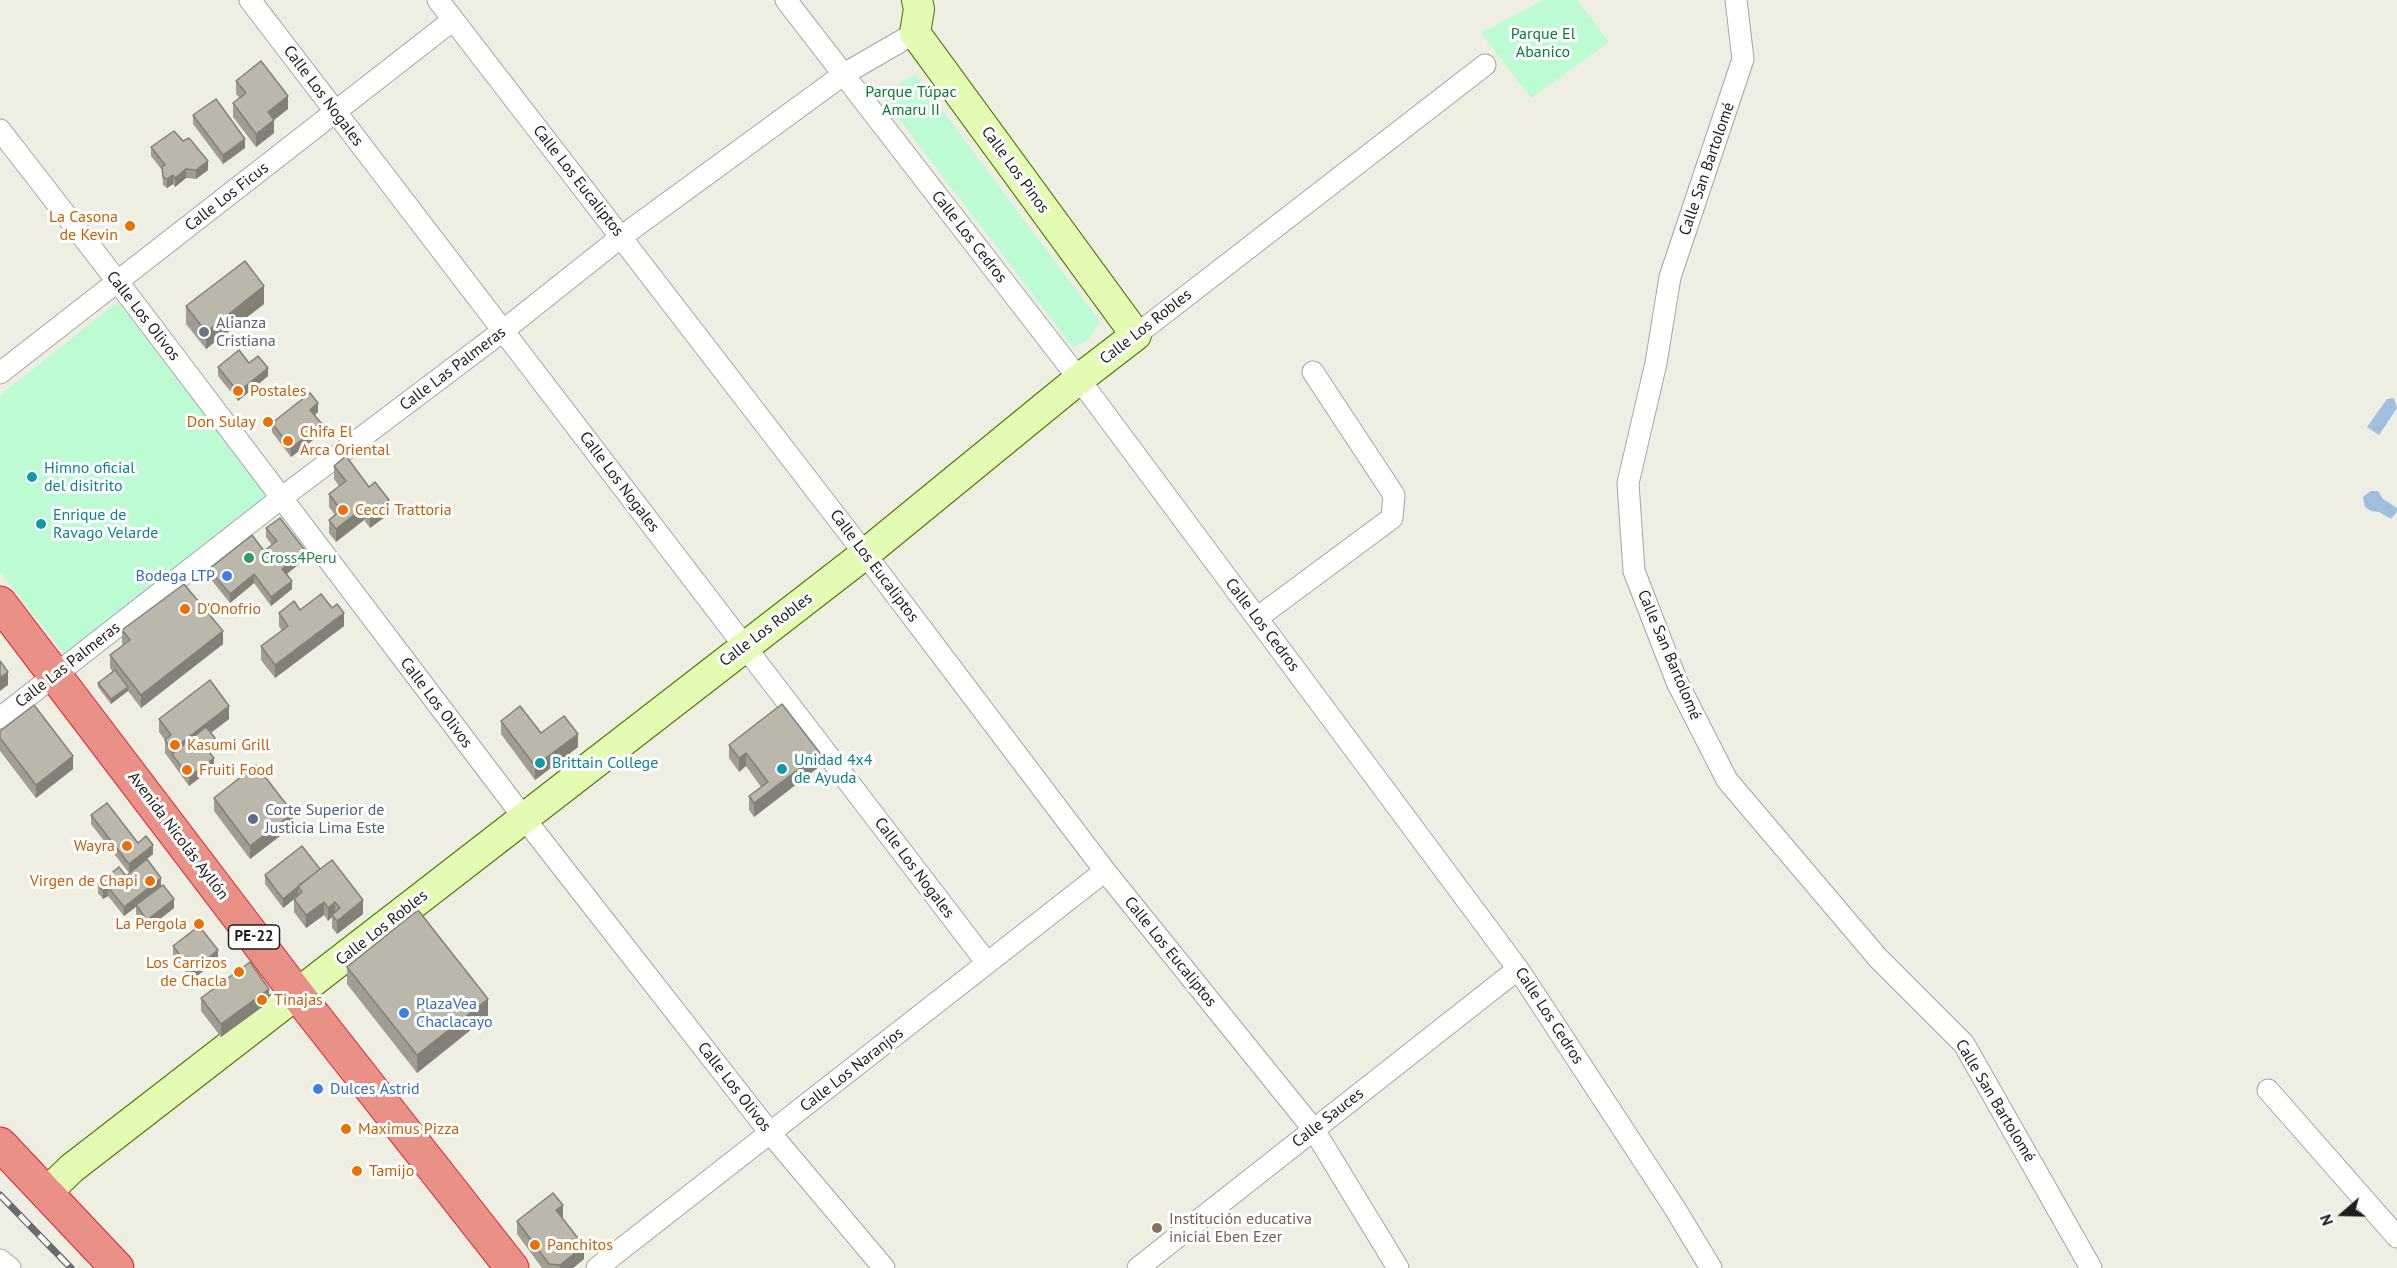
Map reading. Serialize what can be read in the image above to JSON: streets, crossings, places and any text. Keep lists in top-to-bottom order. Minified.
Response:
{"streets":{"highway":["Avenida Nicolás Ayllón","PE-22"],"street":["Calle Los Nogales","Calle San Bartolomé","Calle Los Pinos","Calle Los Eucaliptos","Calle Los Ficus","Calle Los Cedros","Calle Los Olivos","Calle Los Robles","Calle Las Palmeras","Calle Los Naranjos","Calle Sauces"]},"crossings":[["Calle Los Nogales","Calle Los Ficus"],["Calle Los Nogales","Calle Los Robles"],["Calle Los Nogales","Calle Las Palmeras"],["Calle Los Nogales","Calle Los Naranjos"],["Calle Los Pinos","Calle Los Robles"],["Calle Los Pinos","Calle Las Palmeras"],["Calle Los Eucaliptos","Calle Los Ficus"],["Calle Los Eucaliptos","Calle Los Robles"],["Calle Los Eucaliptos","Calle Las Palmeras"],["Calle Los Eucaliptos","Calle Los Naranjos"],["Calle Los Eucaliptos","Calle Sauces"],["Calle Los Ficus","Calle Los Olivos"],["Calle Los Cedros","Calle Los Robles"],["Calle Los Cedros","Calle Las Palmeras"],["Calle Los Cedros","Calle Sauces"],["Calle Los Olivos","Calle Los Robles"],["Calle Los Olivos","Calle Las Palmeras"],["Calle Los Olivos","Calle Los Naranjos"],["Calle Los Robles","Avenida Nicolás Ayllón"],["Calle Las Palmeras","Avenida Nicolás Ayllón"]],"parks":["Parque El Abanico","Parque Túpac Amaru II"],"places":["La Casona de Kevin","Alianza Cristiana","Postales","Don Sulay","Chifa El Arca Oriental","Himno oficial del disitrito","Cecci Trattoria","Enrique de Ravago Velarde","Cross4Peru","Bodega LTP","D'Onofrio","Kasumi Grill","Brittain College","Unidad 4x4 de Ayuda","Fruiti Food","Corte Superior de Justicia Lima Este","Wayra","Virgen de Chapi","La Pergola","Los Carrizos de Chacla","Tinajas","PlazaVea Chaclacayo","Dulces Astrid","Maximus Pizza","Tamijo","Institución educativa inicial Eben Ezer","Panchitos"],"north":"left"}
